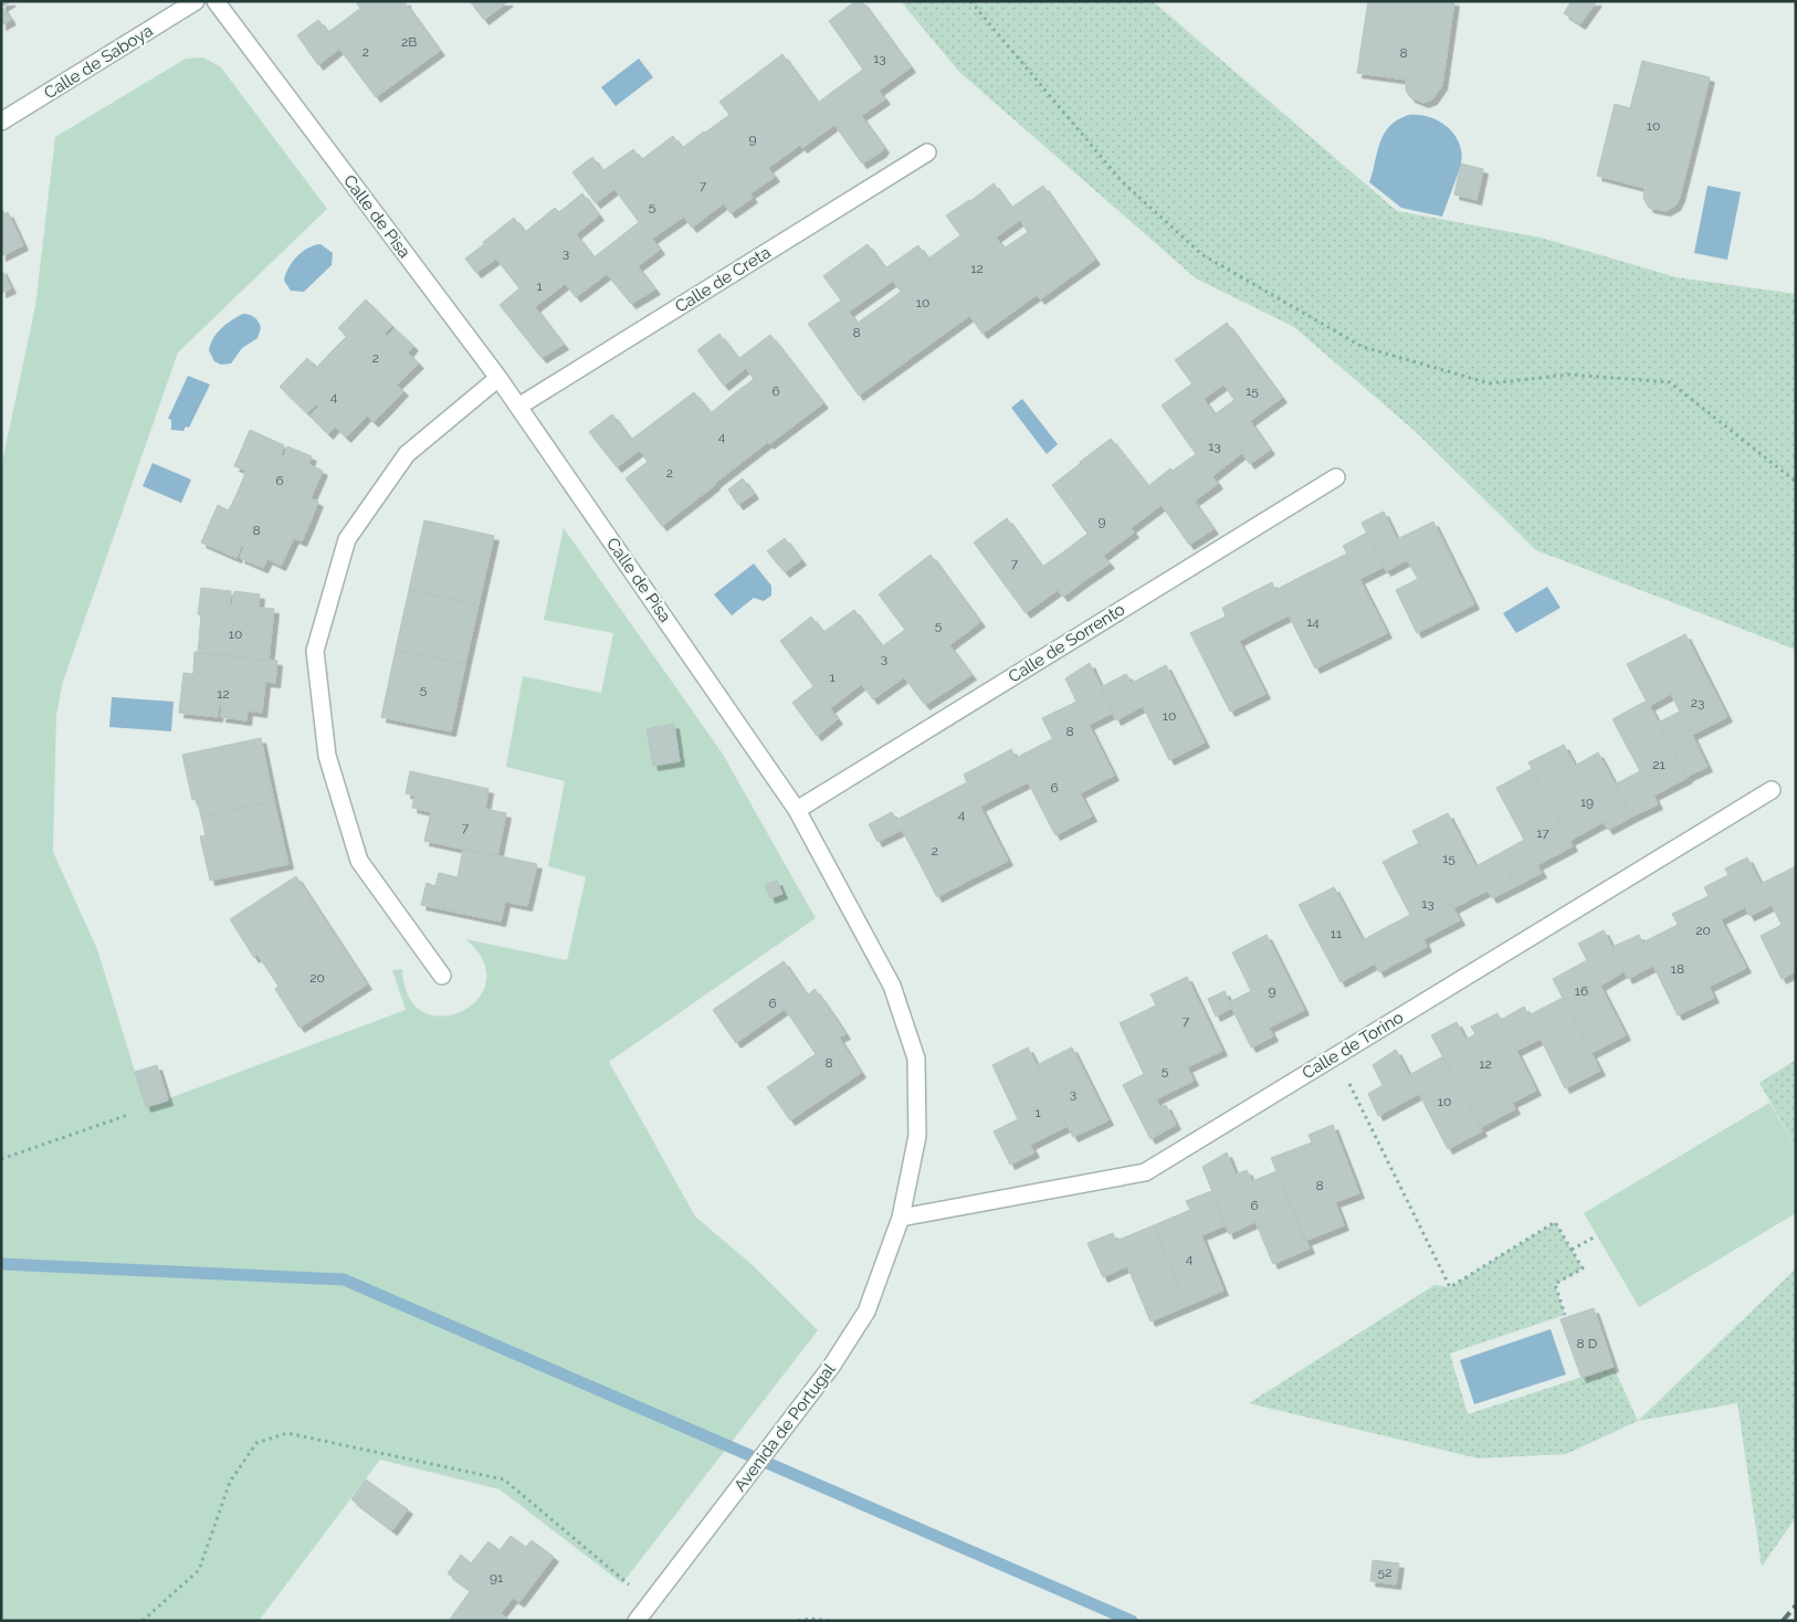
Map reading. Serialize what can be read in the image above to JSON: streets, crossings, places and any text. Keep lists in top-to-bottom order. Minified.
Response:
{"streets":{"street":["Calle de Saboya","Calle de Pisa","Calle de Creta","Calle de Sorrento","Calle de Torino","Avenida de Portugal"]},"crossings":[["Calle de Pisa","Calle de Creta"],["Calle de Pisa","Calle de Sorrento"],["Calle de Pisa","Calle de Torino"],["Calle de Pisa","Avenida de Portugal"],["Calle de Torino","Avenida de Portugal"]],"house_numbers":["2B","2","8","13","10","9","7","5","3","12","1","10","8","2","6","15","4","4","13","2","6","9","8","7","14","5","10","3","1","5","12","23","10","8","21","6","19","4","7","17","2","15","13","20","11","18","20","9","16","6","7","8","12","5","3","10","1","8","6","4","8 D","52","91"]}
